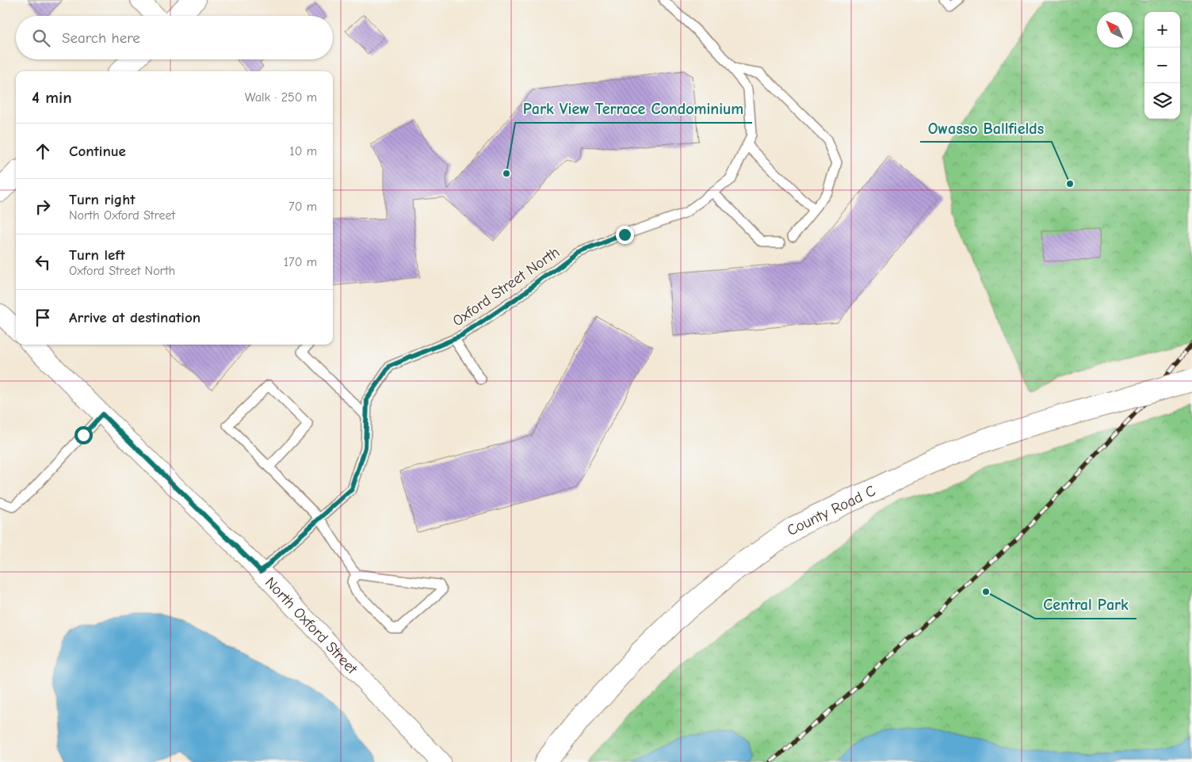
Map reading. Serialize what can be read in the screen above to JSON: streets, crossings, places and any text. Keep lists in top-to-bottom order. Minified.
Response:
{"streets":{"main road":["County Road C"],"street":["North Oxford Street"],"lane":["Oxford Street North"]},"crossings":[["Oxford Street North","North Oxford Street"]],"places":["Park View Terrace Condominium","Owasso Ballfields","Central Park"],"north":"top left","page":{"map_buttons":["+","−"],"search":"Search here","heading":["4 min","Walk · 250 m"],"list":[["Continue","10 m"],["Turn right","North Oxford Street","70 m"],["Turn left","Oxford Street North","170 m"],"Arrive at destination"]}}
